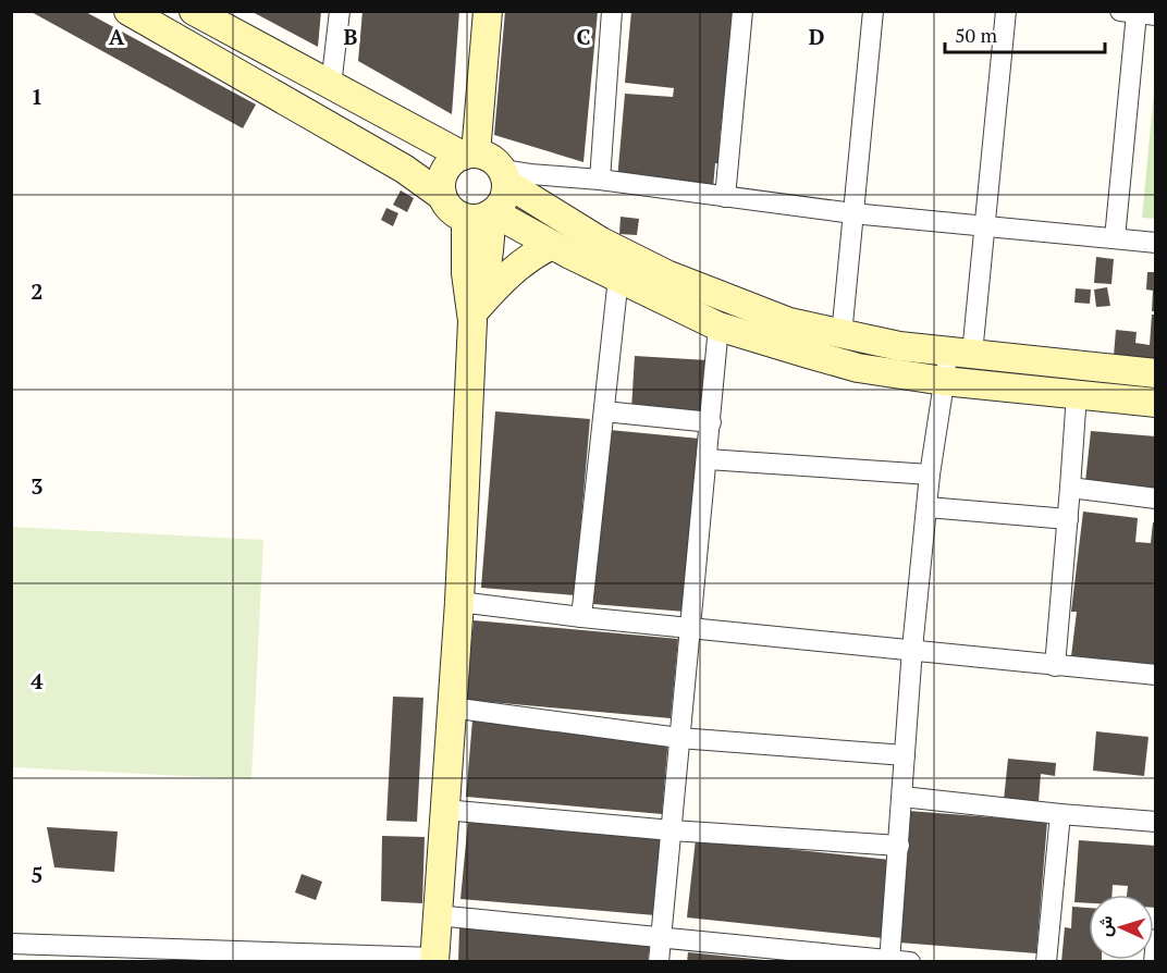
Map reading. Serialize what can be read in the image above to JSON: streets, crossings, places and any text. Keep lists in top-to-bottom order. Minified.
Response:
{"scale_bar":"50 m","north":"left","grid":{"columns":["A","B","C","D"],"rows":["1","2","3","4","5"]}}
